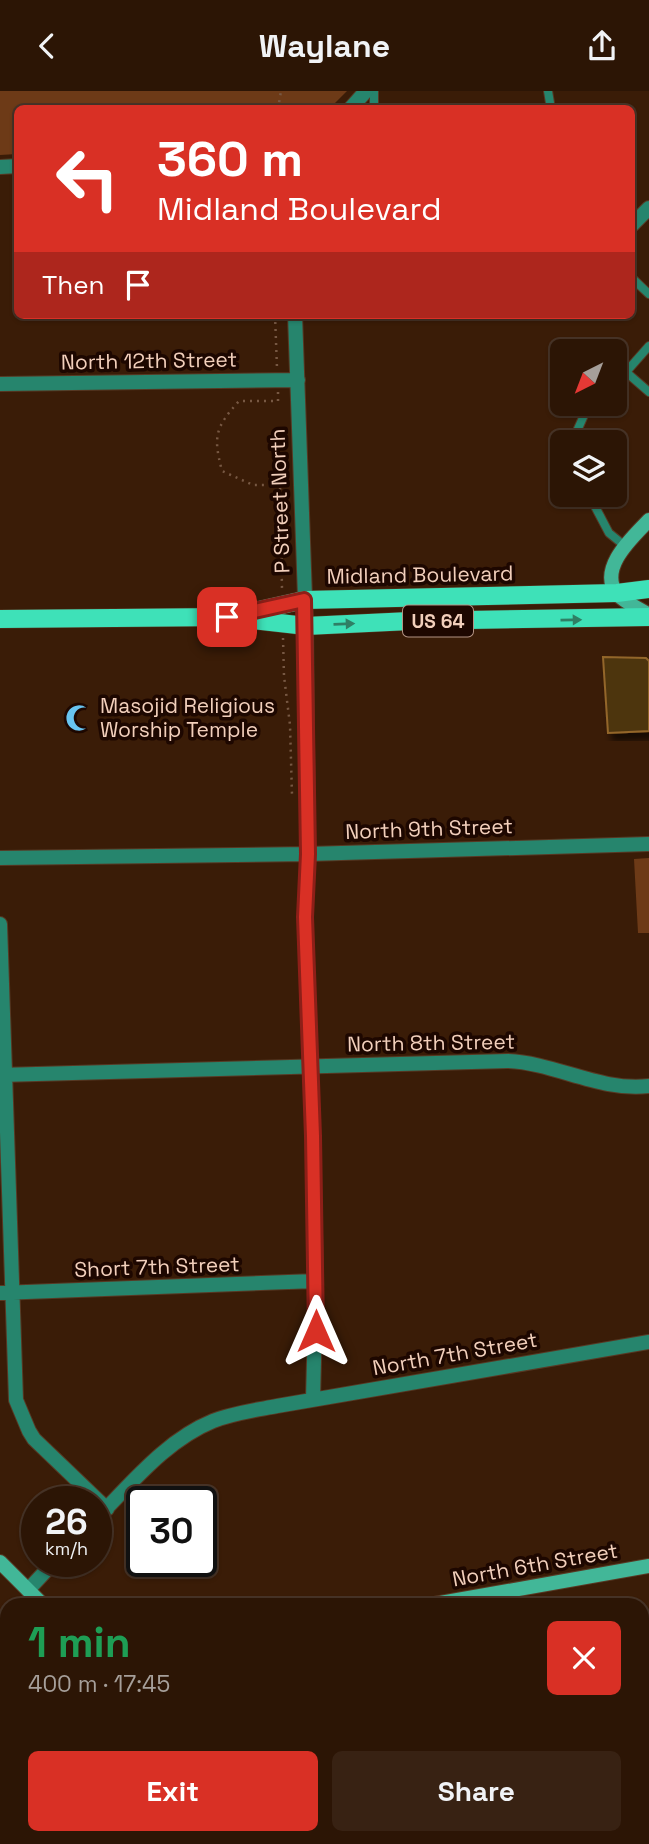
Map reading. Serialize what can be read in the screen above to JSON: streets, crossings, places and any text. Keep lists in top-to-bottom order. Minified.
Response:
{"streets":{"main road":["Midland Boulevard","US 64"],"street":["North 12th Street","P Street North","North 9th Street","North 8th Street","Short 7th Street","North 7th Street","North 6th Street"]},"crossings":[["North 12th Street","P Street North"],["P Street North","Midland Boulevard"],["P Street North","North 9th Street"],["P Street North","North 8th Street"],["P Street North","Short 7th Street"],["P Street North","North 7th Street"],["Midland Boulevard","US 64"]],"places":{"mosque":["Masojid Religious Worship Temple"]},"north":"bottom left","page":{"header":"Waylane","turn":["360 m","Midland Boulevard"],"then":"Then","speed":"26 km/h","limit":"30","heading":["1 min","400 m · 17:45"],"buttons":["Exit","Share"]}}
